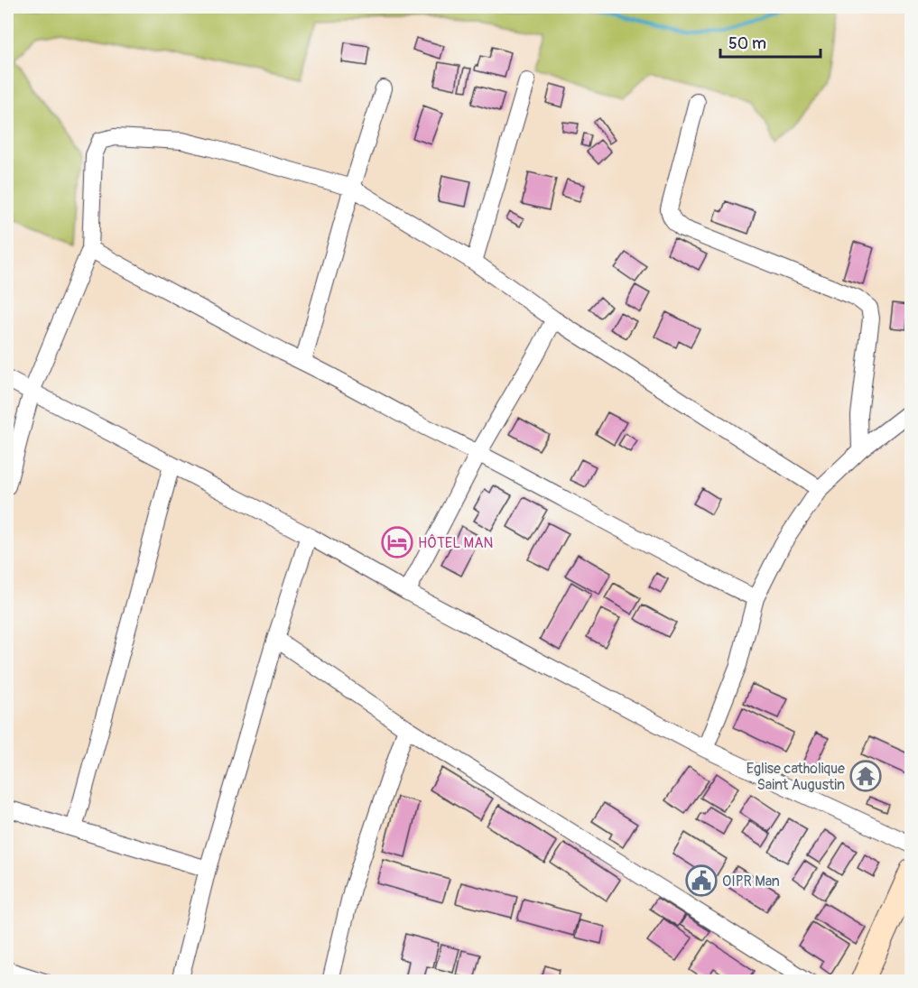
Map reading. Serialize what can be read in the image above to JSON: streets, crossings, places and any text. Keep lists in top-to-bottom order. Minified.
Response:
{"places":{"hotel":["HÔTEL MAN"],"temple":["Eglise catholique Saint Augustin"],"public building":["OIPR Man"]},"scale_bar":"50 m"}
